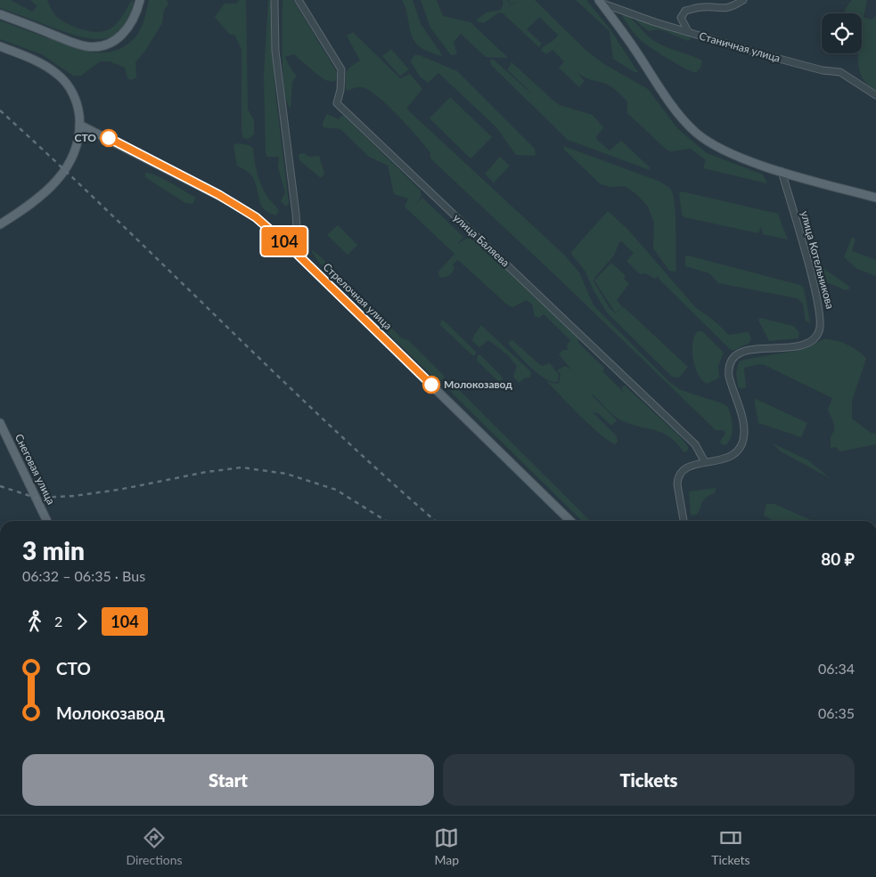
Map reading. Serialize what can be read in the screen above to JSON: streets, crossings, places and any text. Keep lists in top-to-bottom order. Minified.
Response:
{"streets":{"main road":["Стрелочная улица","Снеговая улица"],"street":["Станичная улица","улица Баляева","улица Котельникова"]},"crossings":[["улица Баляева","улица Котельникова"]],"places":["СТО","Молокозавод"],"lines":["bus line 104"],"page":{"on_map":"104","heading":["3 min","06:32 – 06:35 · Bus","80 ₽"],"legs":["2","104"],"list":[{"name":"СТО","value":"06:34"},{"name":"Молокозавод","value":"06:35"}],"buttons":["Start","Tickets"],"tabs":["Directions","Map","Tickets"]}}
